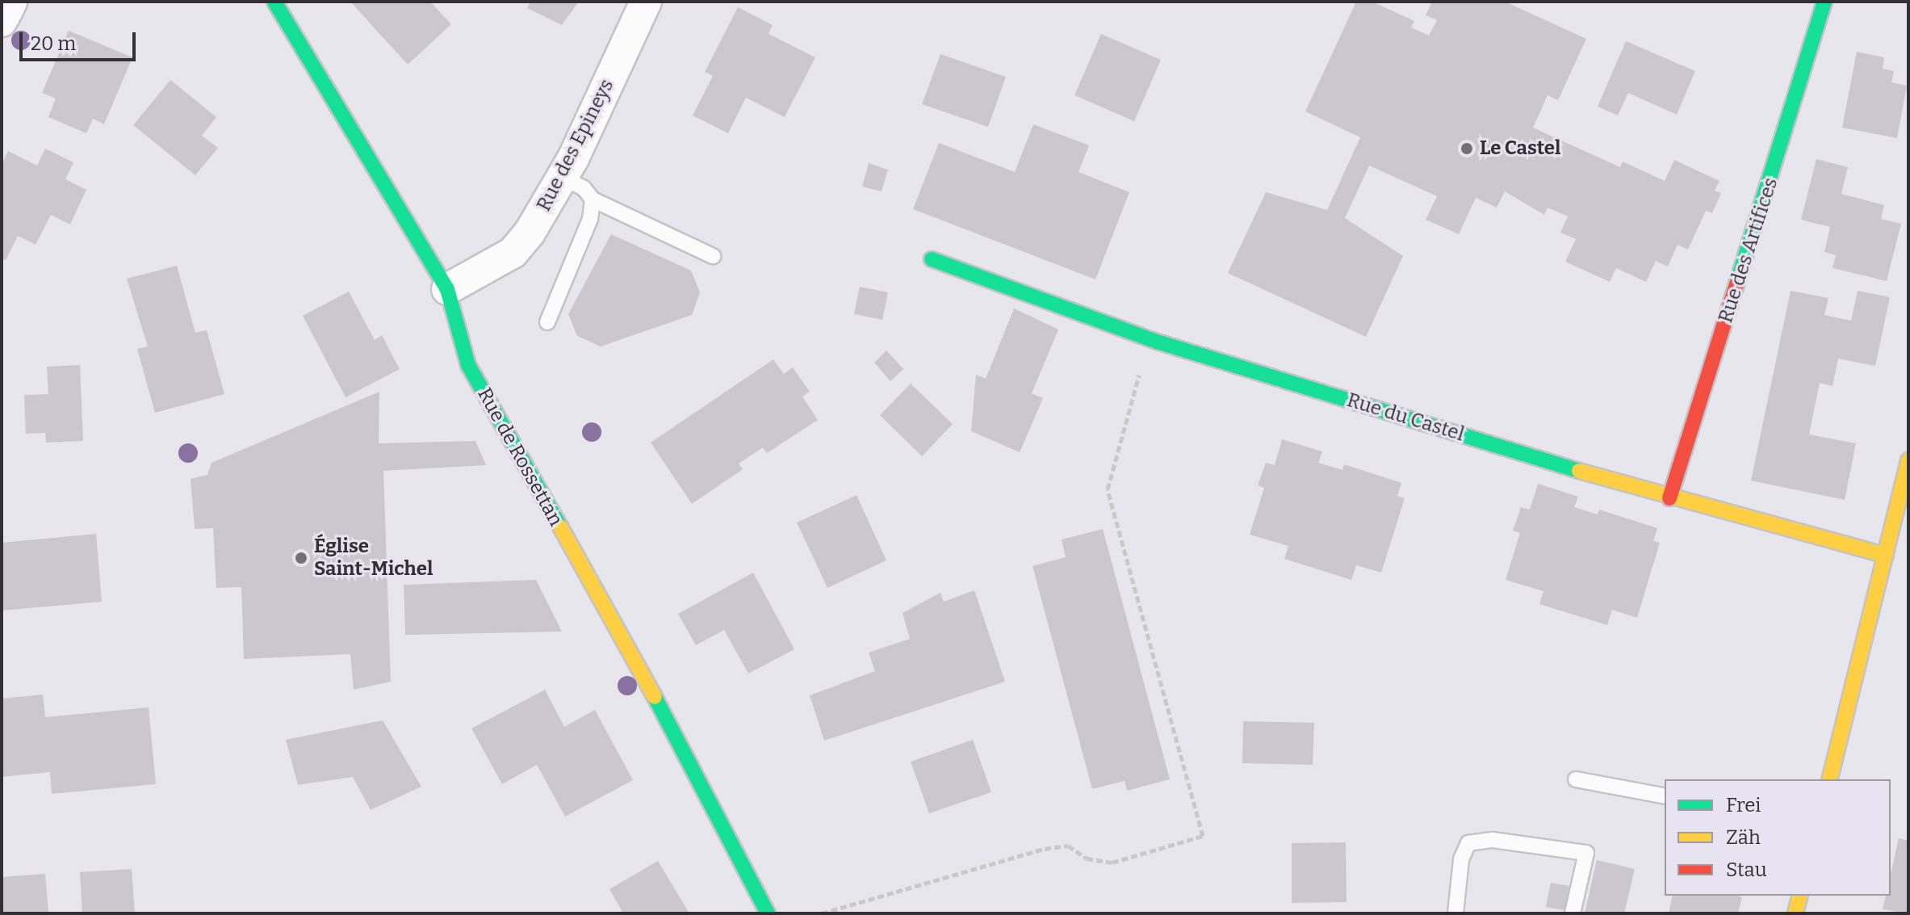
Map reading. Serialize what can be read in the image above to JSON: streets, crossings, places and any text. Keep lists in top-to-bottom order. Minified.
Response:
{"streets":{"street":["Rue des Epineys","Rue des Artifices","Rue du Castel","Rue de Rossettan"]},"crossings":[["Rue des Epineys","Rue de Rossettan"],["Rue des Artifices","Rue du Castel"]],"places":["Le Castel","Église Saint-Michel"],"legend":["Frei","Zäh","Stau"],"scale_bar":"20 m"}
